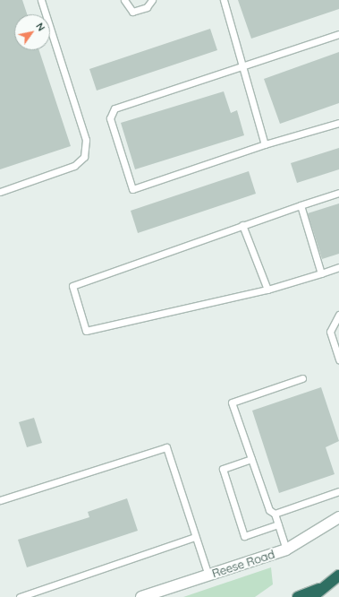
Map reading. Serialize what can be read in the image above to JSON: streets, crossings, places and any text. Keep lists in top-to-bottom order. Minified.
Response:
{"streets":{"street":["Reese Road"]},"north":"top right"}
